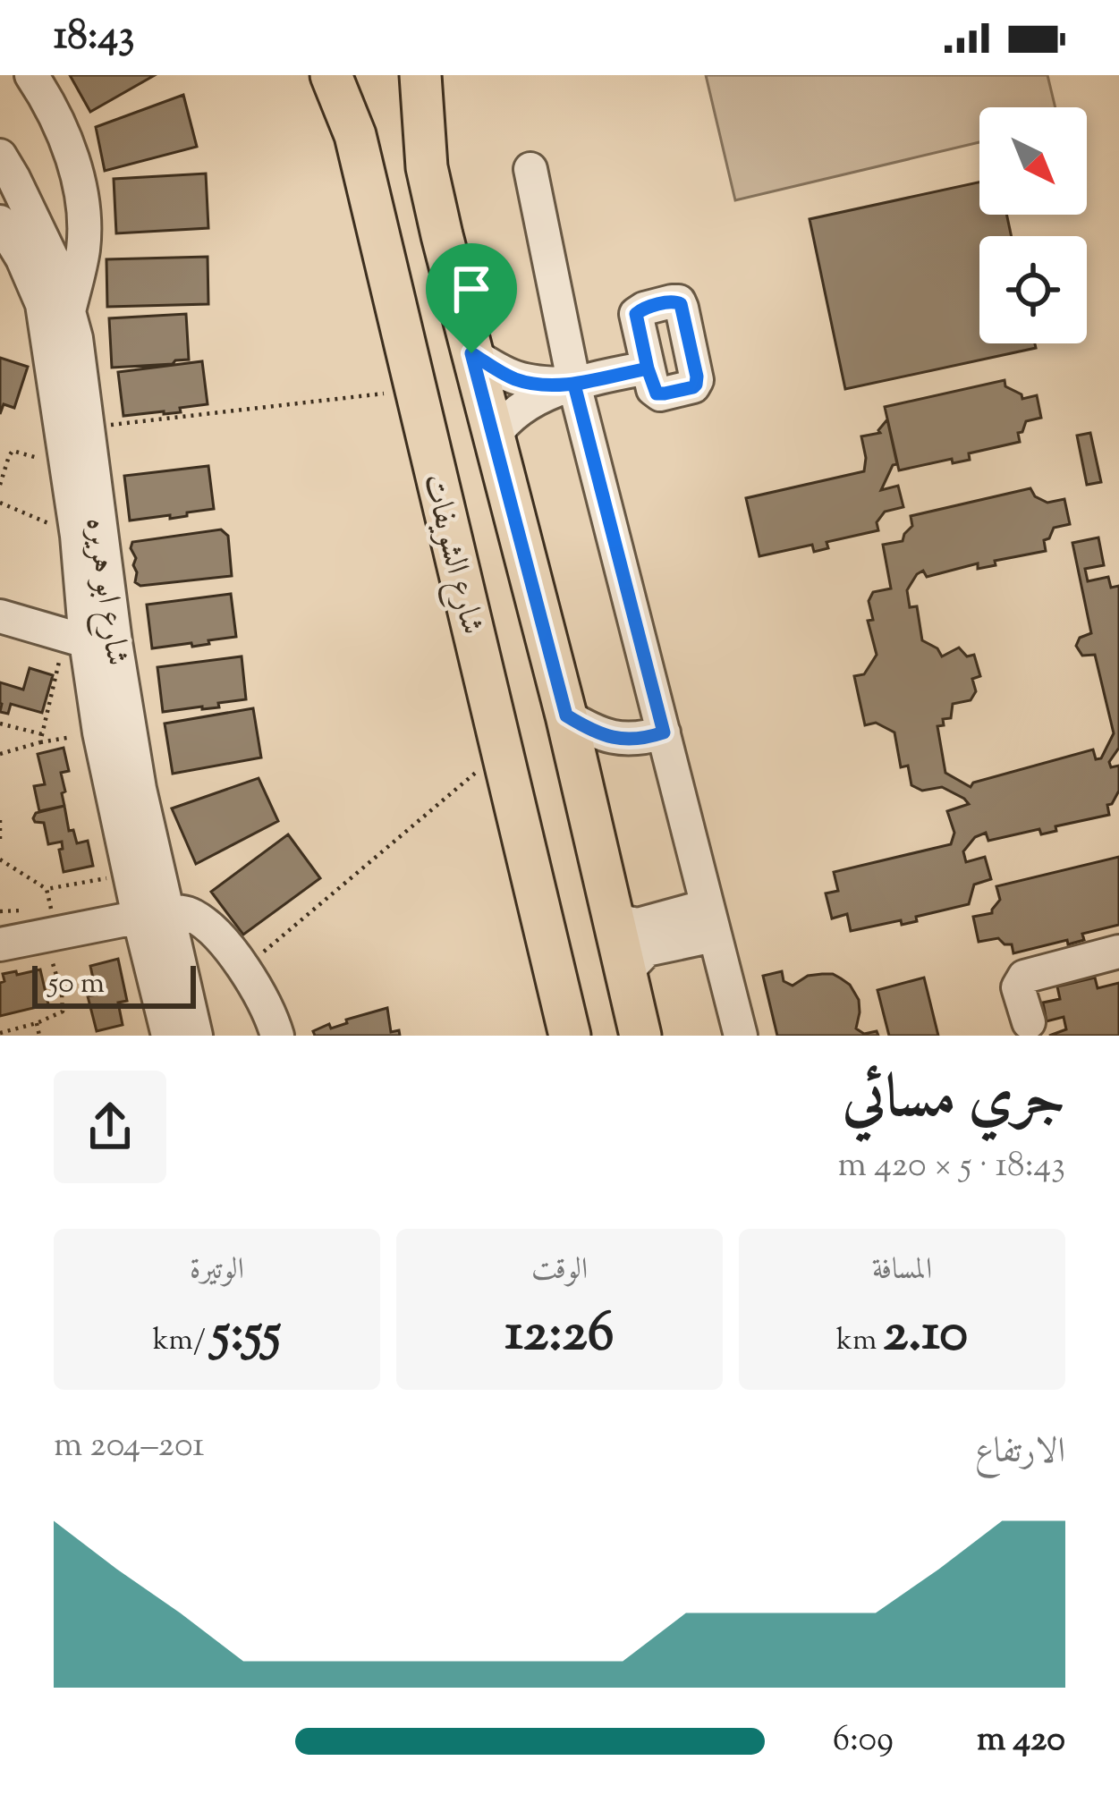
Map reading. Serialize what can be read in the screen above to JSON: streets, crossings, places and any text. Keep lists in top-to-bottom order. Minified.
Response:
{"streets":{"main road":["شارع الشويفات"],"street":["شارع ابو هريره"]},"scale_bar":"50 m","north":"bottom right","page":{"status":"18:43","scale":"50 m","heading":["جري مسائي","18:43 · 5 × 420 m"],"stats":[["المسافة","2.10 km"],["الوقت","12:26"],["الوتيرة","5:55 /km"]],"chart":["الارتفاع","201–204 m"],"list":[{"name":"420 m","note":"6:09"}]}}
